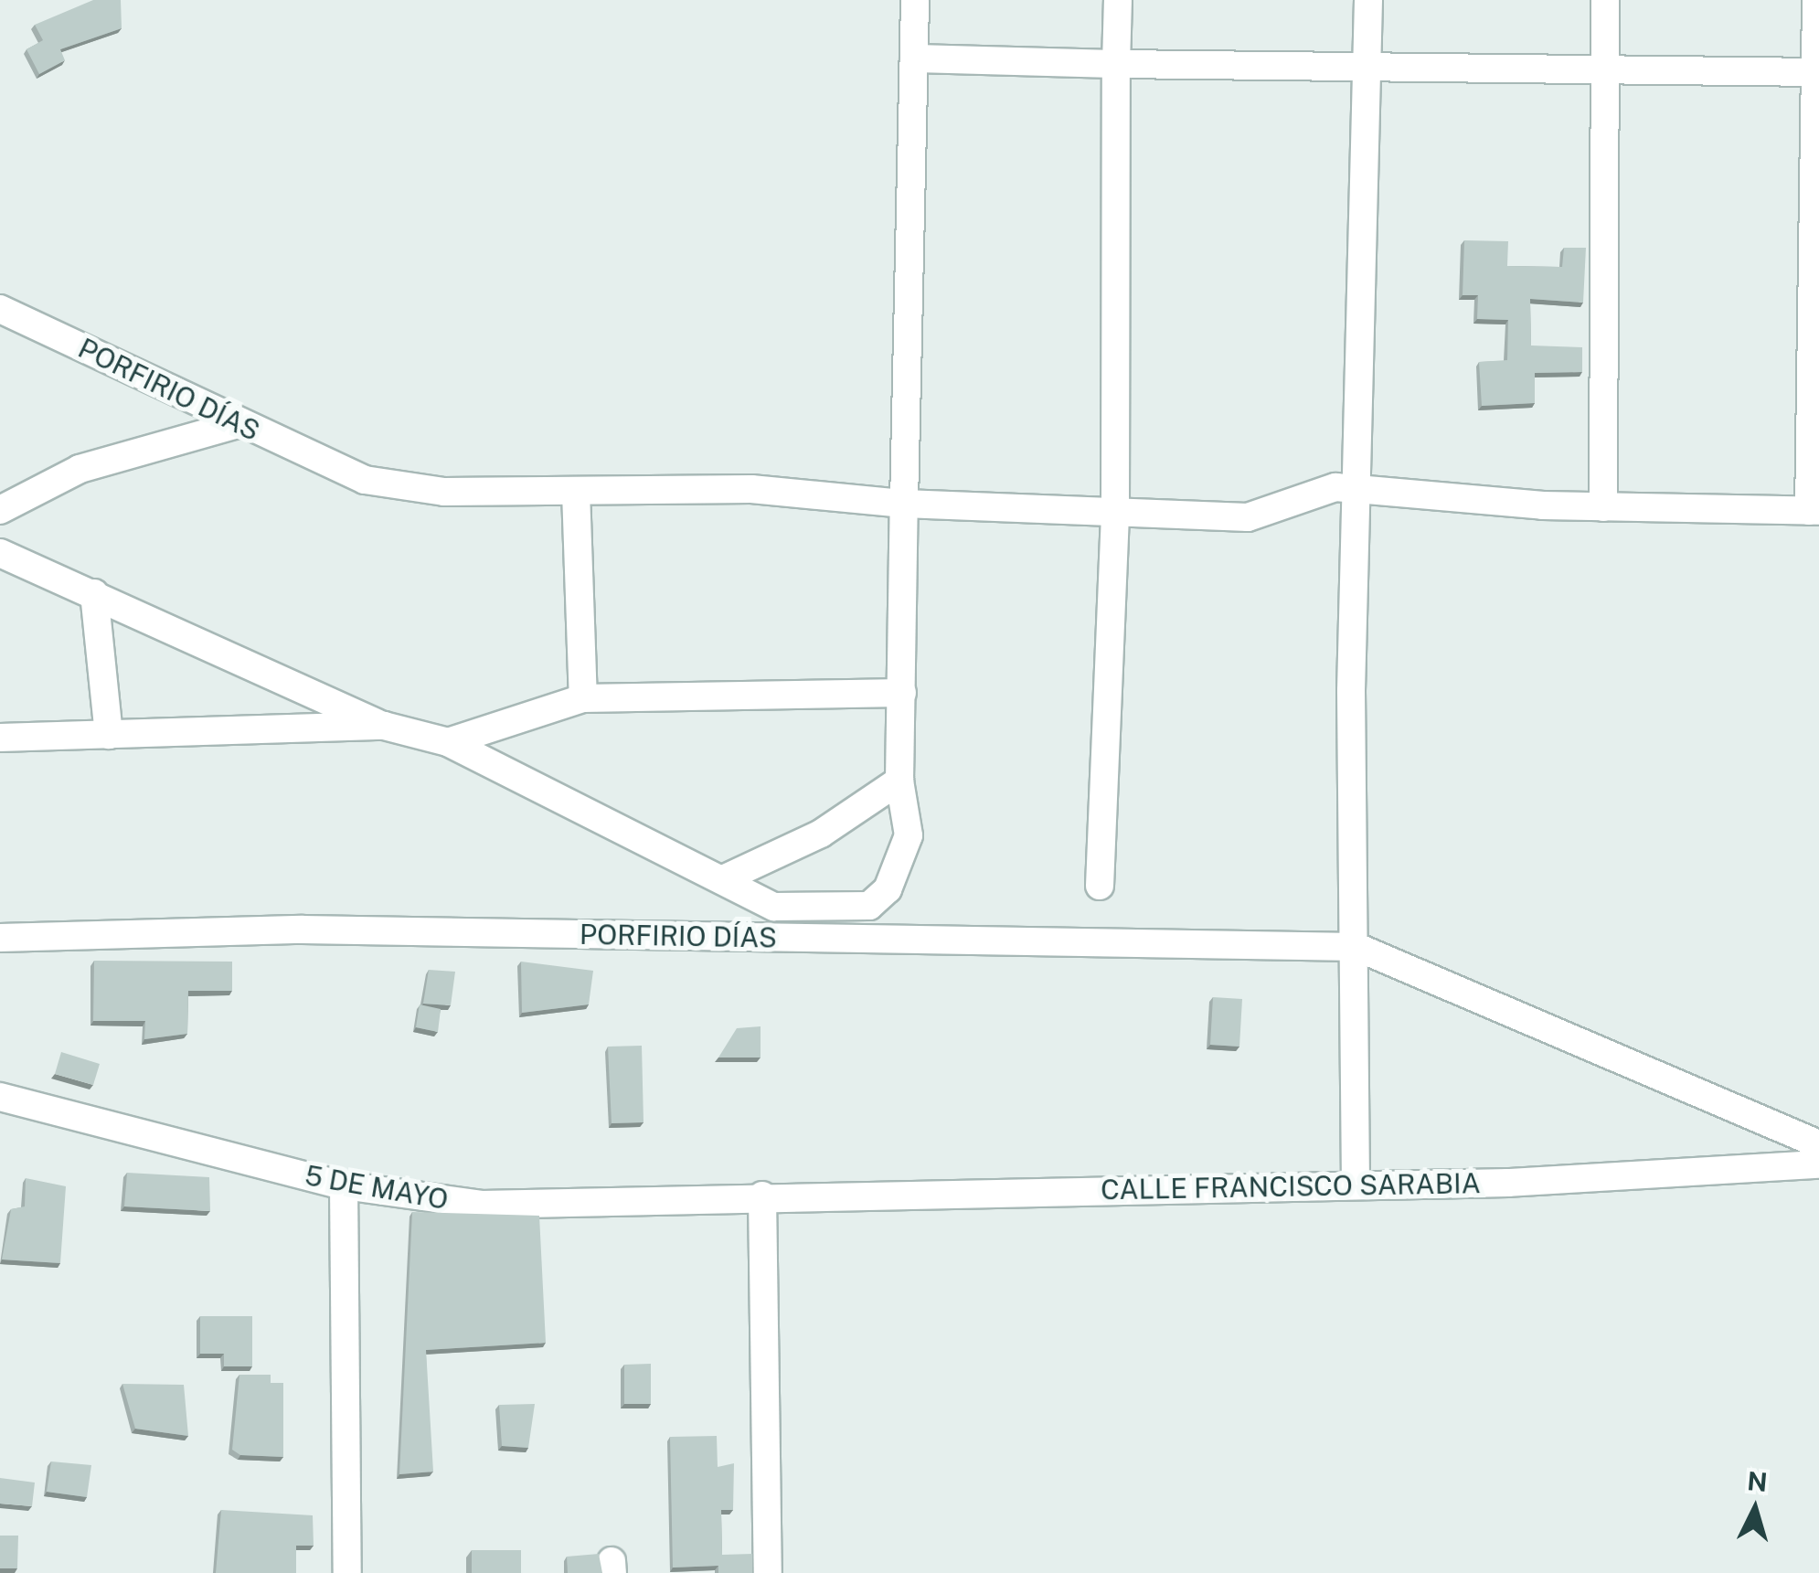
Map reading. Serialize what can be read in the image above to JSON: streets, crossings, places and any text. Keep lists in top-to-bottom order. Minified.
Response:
{"streets":{"street":["PORFIRIO DÍAS","CALLE FRANCISCO SARABIA","5 DE MAYO"]},"crossings":[["CALLE FRANCISCO SARABIA","5 DE MAYO"]],"north":"top"}
